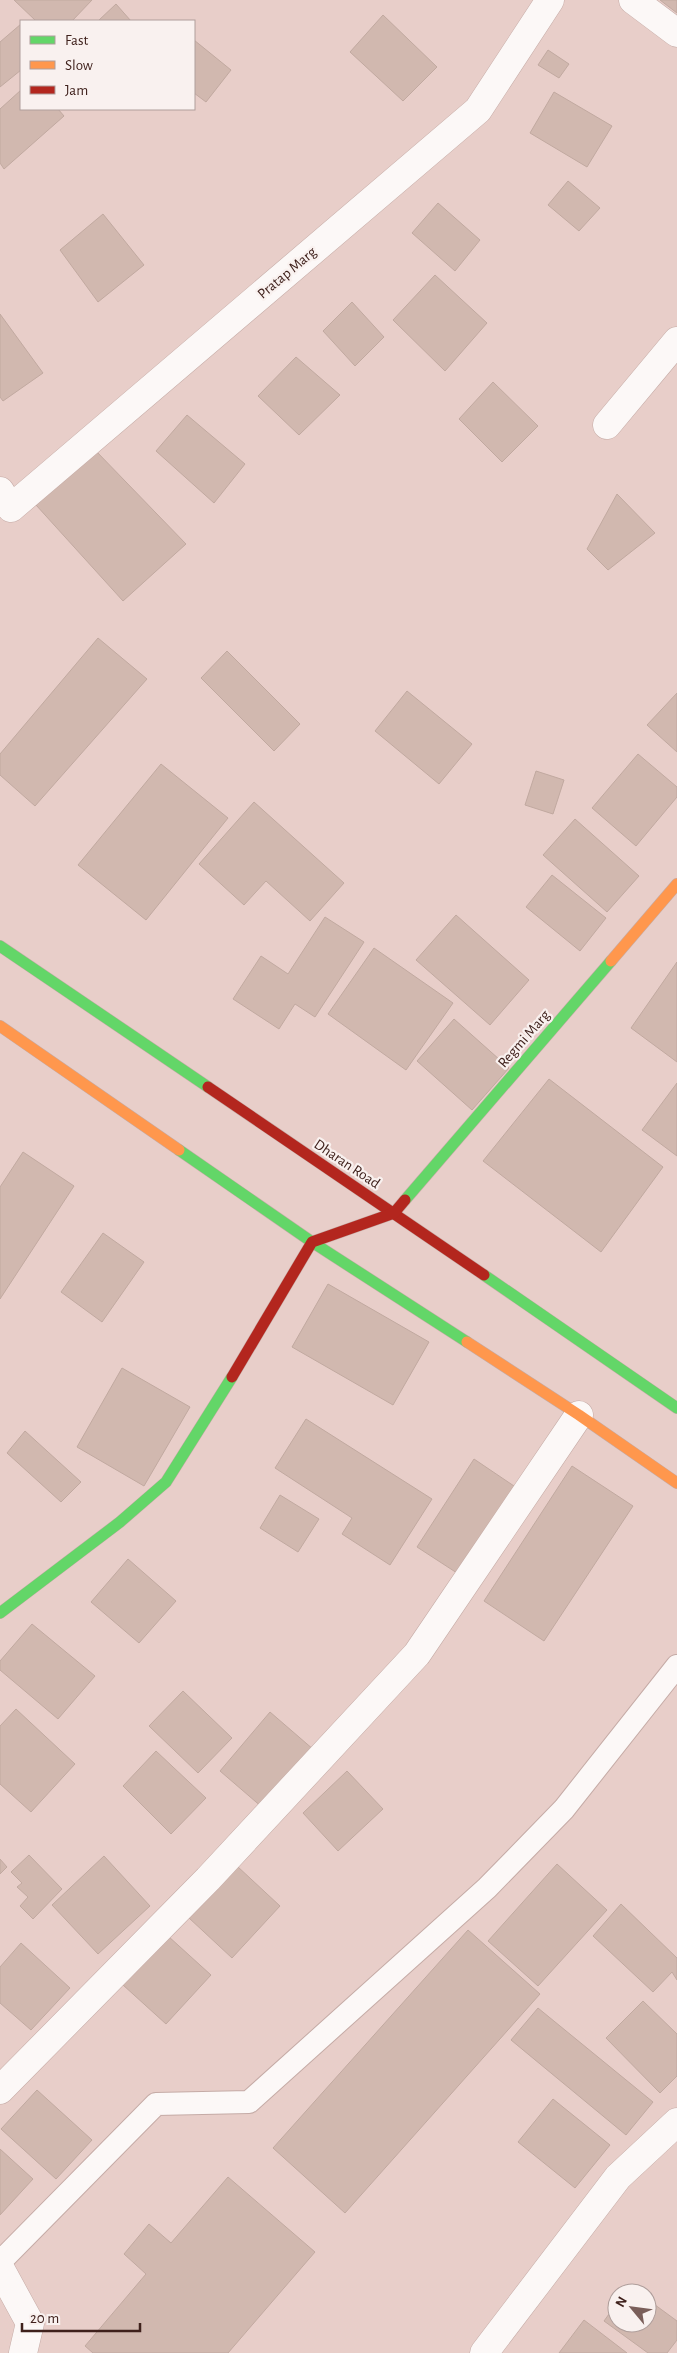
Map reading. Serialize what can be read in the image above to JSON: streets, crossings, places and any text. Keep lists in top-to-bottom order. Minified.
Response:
{"streets":{"main road":["Regmi Marg","Dharan Road"],"street":["Pratap Marg"]},"crossings":[["Regmi Marg","Dharan Road"]],"legend":["Fast","Slow","Jam"],"scale_bar":"20 m","north":"top left"}
